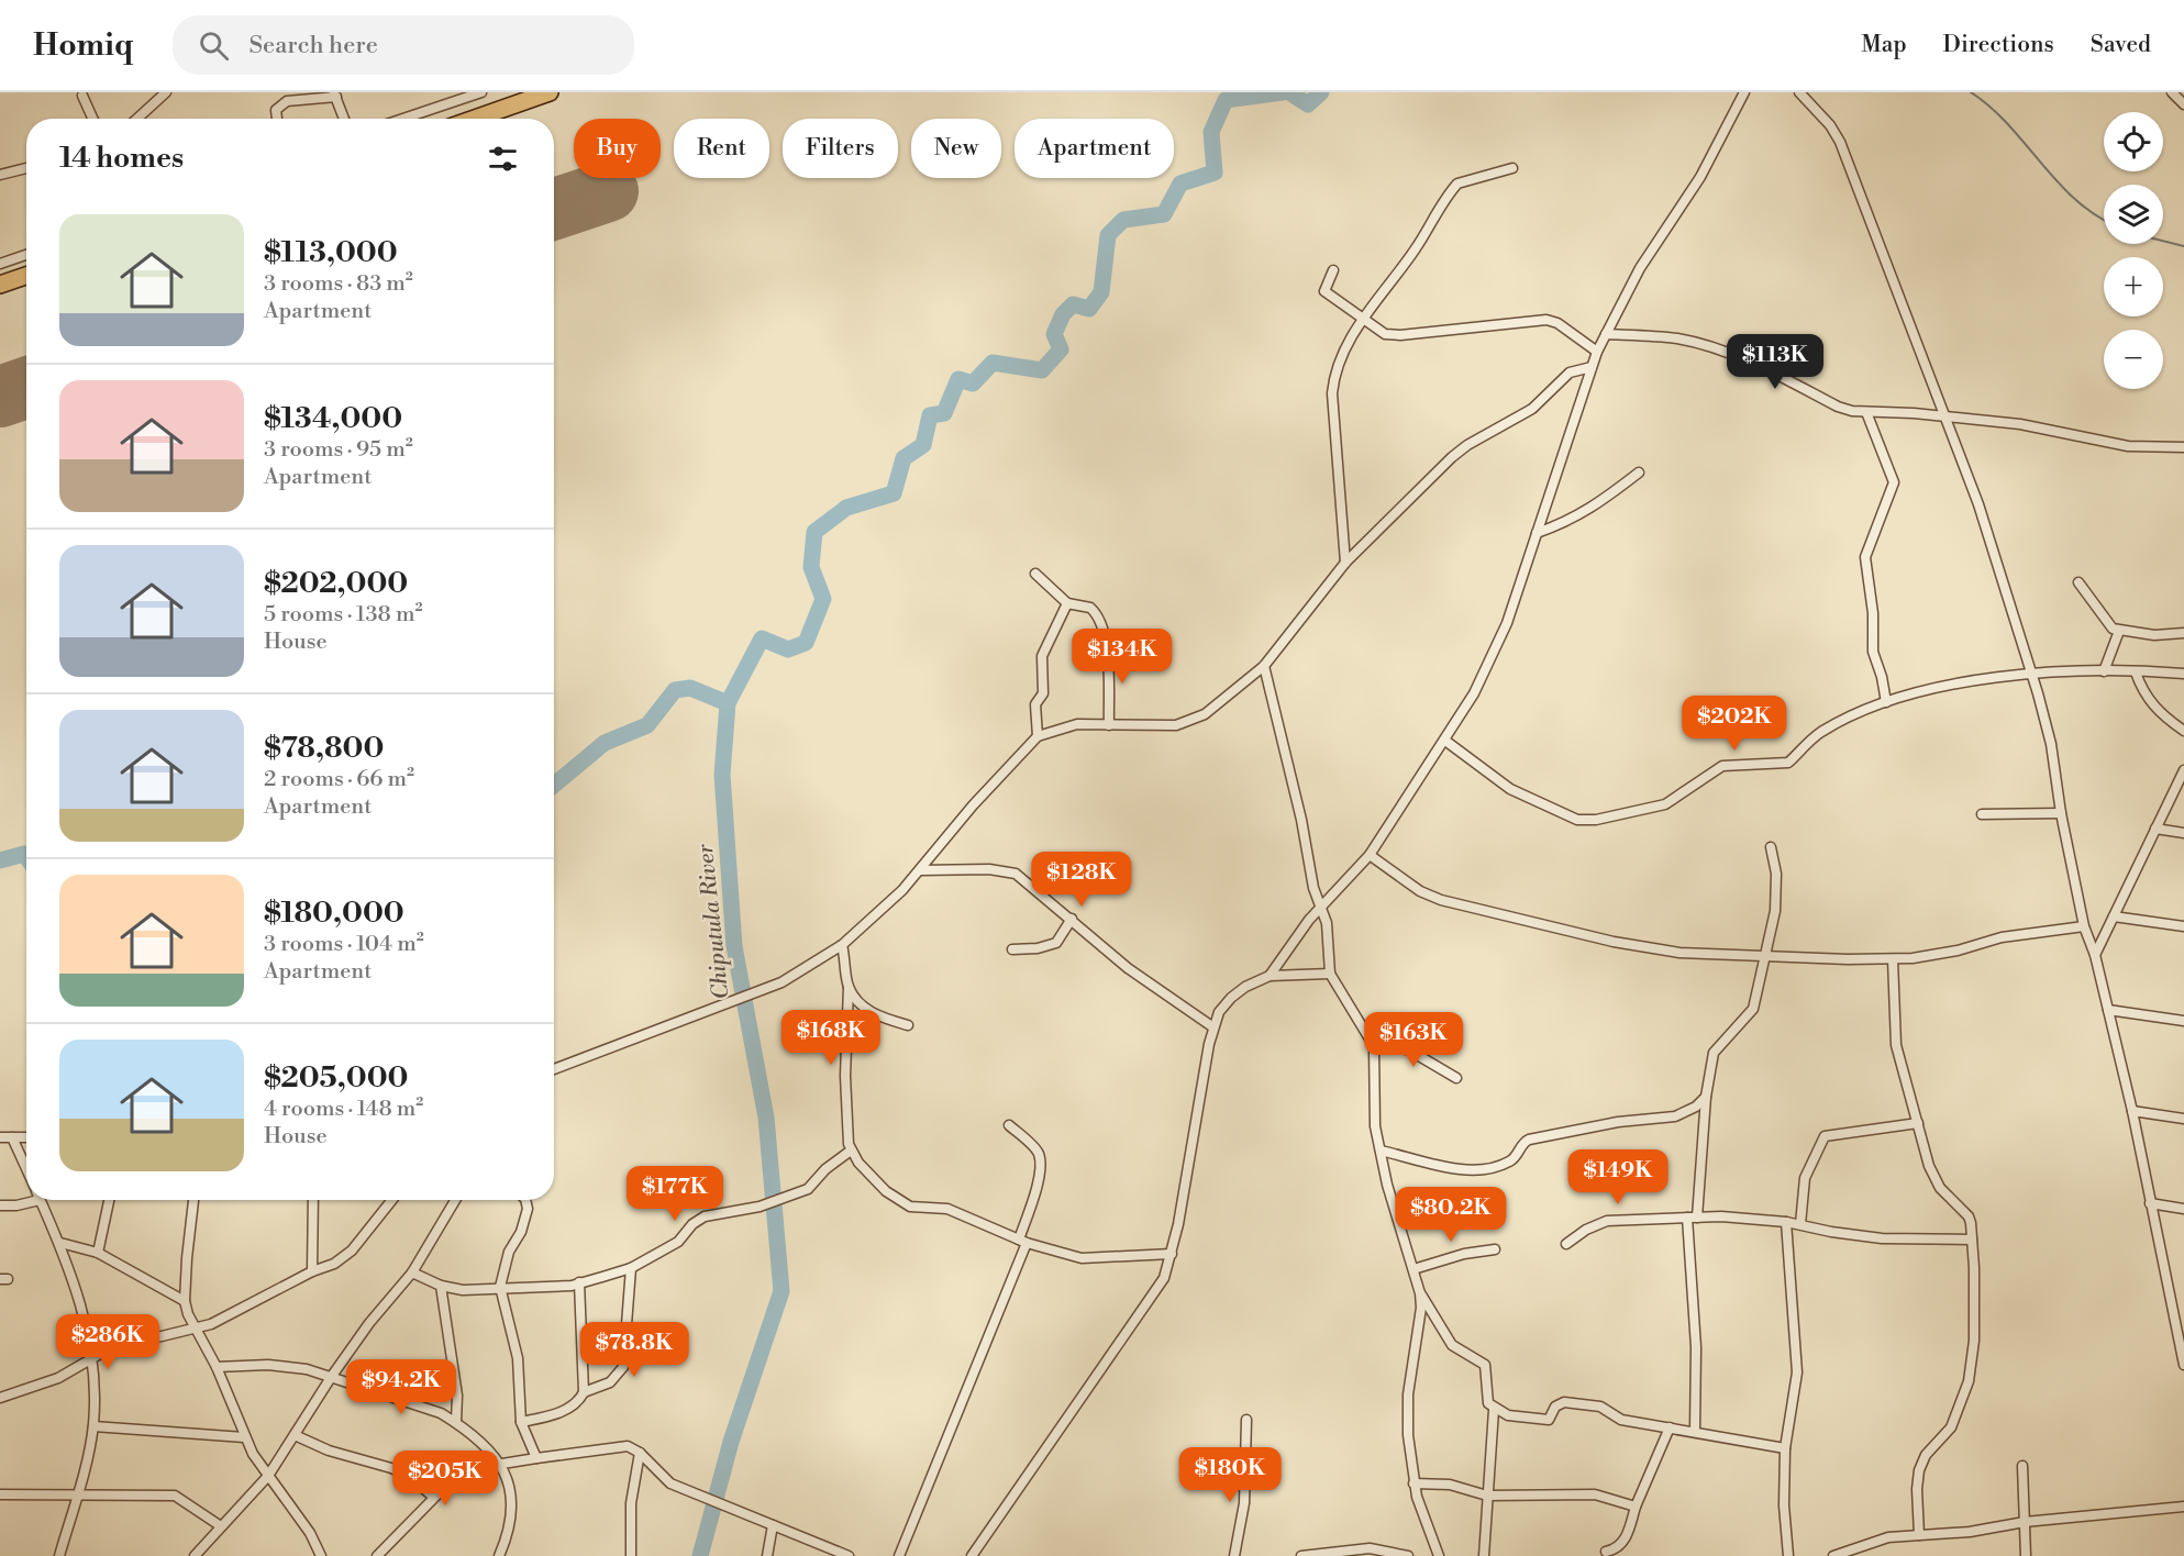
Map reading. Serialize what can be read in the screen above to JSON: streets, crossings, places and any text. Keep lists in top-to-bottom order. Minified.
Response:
{"water":["Chiputula River"],"page":{"header":"Homiq","search":"Search here","nav":["Map","Directions","Saved"],"map_buttons":["+","−"],"chip":["Buy","Rent","Filters","New","Apartment"],"heading":"14 homes","list":[{"name":"$113,000","note":"3 rooms · 83 m² · Apartment"},{"name":"$134,000","note":"3 rooms · 95 m² · Apartment"},{"name":"$202,000","note":"5 rooms · 138 m² · House"},{"name":"$78,800","note":"2 rooms · 66 m² · Apartment"},{"name":"$180,000","note":"3 rooms · 104 m² · Apartment"},{"name":"$205,000","note":"4 rooms · 148 m² · House"}],"price":["$113K","$134K","$202K","$128K","$168K","$163K","$149K","$177K","$80.2K","$286K","$78.8K","$94.2K","$180K","$205K"]}}
